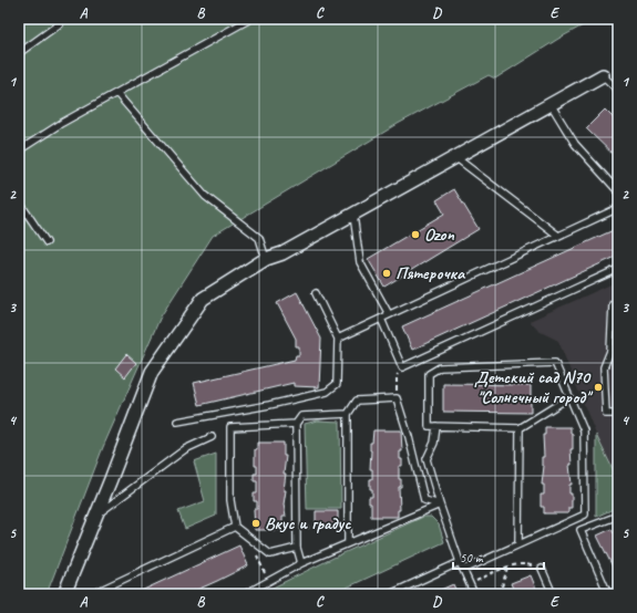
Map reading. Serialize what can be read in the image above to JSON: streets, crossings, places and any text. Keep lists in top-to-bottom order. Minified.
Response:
{"places":["Ozon","Пятерочка","Детский сад N70 \"Солнечный город\"","Вкус и градус"],"scale_bar":"50 m","grid":{"columns":["A","B","C","D","E"],"rows":["1","2","3","4","5"]}}
